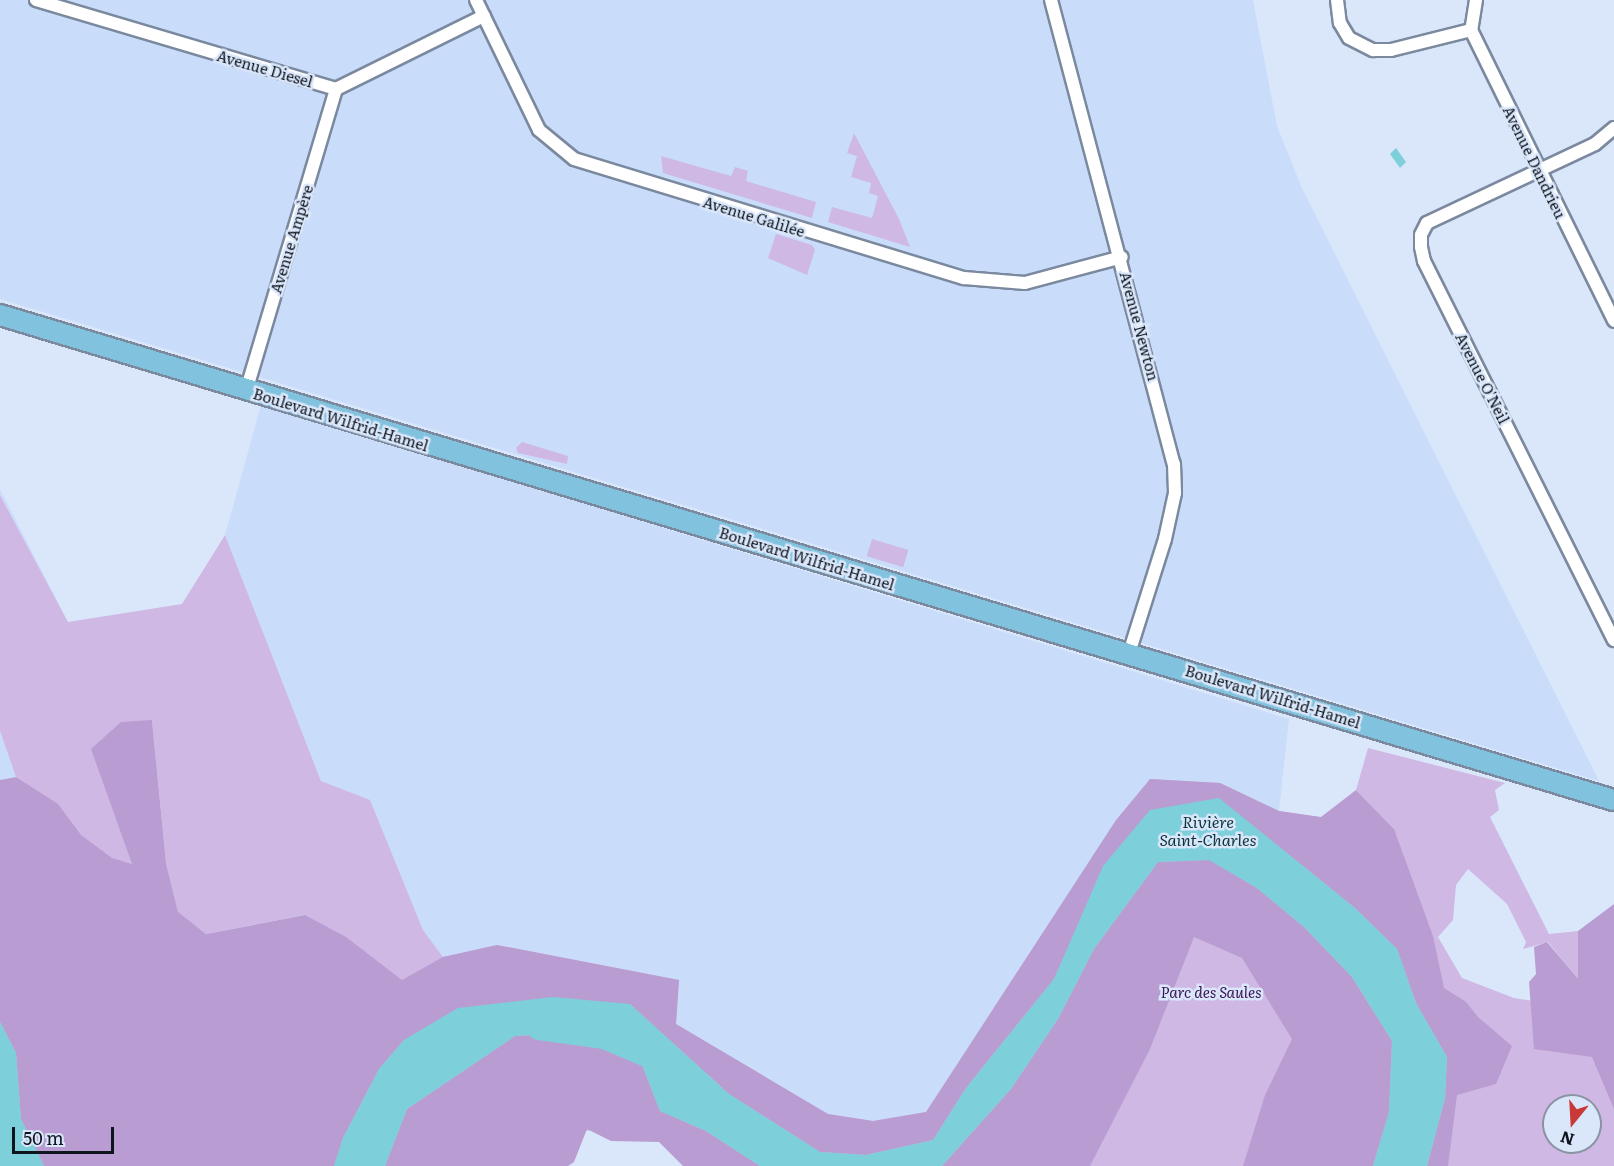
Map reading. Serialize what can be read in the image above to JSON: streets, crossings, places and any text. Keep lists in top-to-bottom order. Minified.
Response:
{"streets":{"main road":["Boulevard Wilfrid-Hamel"],"street":["Avenue Diesel","Avenue Dandrieu","Avenue Galilée","Avenue Ampère","Avenue Newton","Avenue O'Neil"]},"crossings":[["Avenue Diesel","Avenue Ampère"],["Avenue Dandrieu","Avenue O'Neil"],["Avenue Galilée","Avenue Newton"],["Avenue Ampère","Boulevard Wilfrid-Hamel"],["Avenue Newton","Boulevard Wilfrid-Hamel"]],"water":["Rivière Saint-Charles"],"parks":["Parc des Saules"],"scale_bar":"50 m","north":"bottom"}
